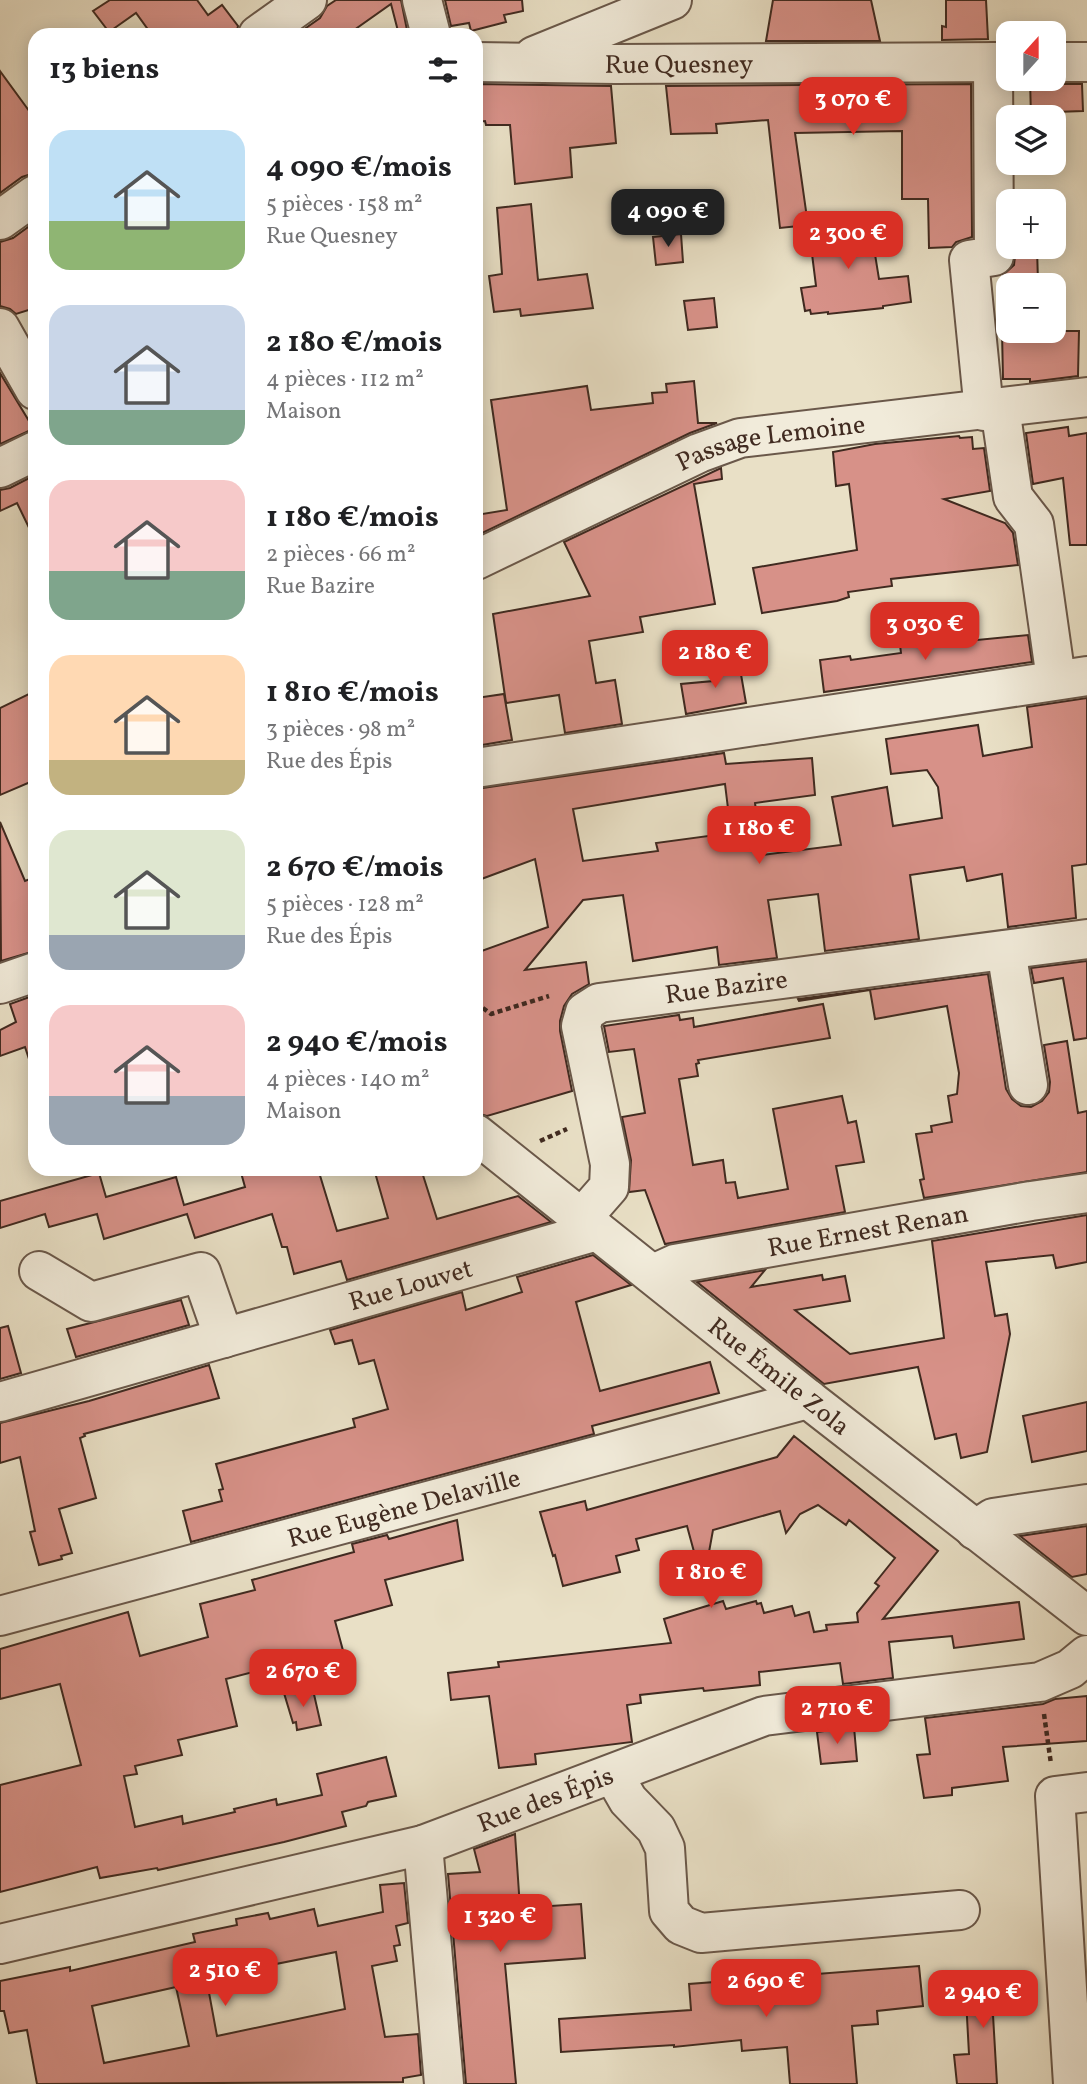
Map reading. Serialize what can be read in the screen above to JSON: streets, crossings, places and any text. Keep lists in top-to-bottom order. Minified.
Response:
{"streets":{"street":["Rue Quesney","Passage Lemoine","Rue Bazire","Rue Ernest Renan","Rue Louvet","Rue Émile Zola","Rue Eugène Delaville","Rue des Épis"]},"crossings":[["Rue Bazire","Rue Louvet"],["Rue Bazire","Rue Émile Zola"],["Rue Ernest Renan","Rue Émile Zola"],["Rue Louvet","Rue Émile Zola"],["Rue Émile Zola","Rue Eugène Delaville"]],"north":"top","page":{"map_buttons":["+","−"],"heading":"13 biens","price":["3 070 €","4 090 €","2 300 €","3 030 €","2 180 €","1 180 €","1 810 €","2 670 €","2 710 €","1 320 €","2 510 €","2 690 €","2 940 €"],"list":[{"name":"4 090 €/mois","note":"5 pièces · 158 m² · Rue Quesney"},{"name":"2 180 €/mois","note":"4 pièces · 112 m² · Maison"},{"name":"1 180 €/mois","note":"2 pièces · 66 m² · Rue Bazire"},{"name":"1 810 €/mois","note":"3 pièces · 98 m² · Rue des Épis"},{"name":"2 670 €/mois","note":"5 pièces · 128 m² · Rue des Épis"},{"name":"2 940 €/mois","note":"4 pièces · 140 m² · Maison"}]}}
